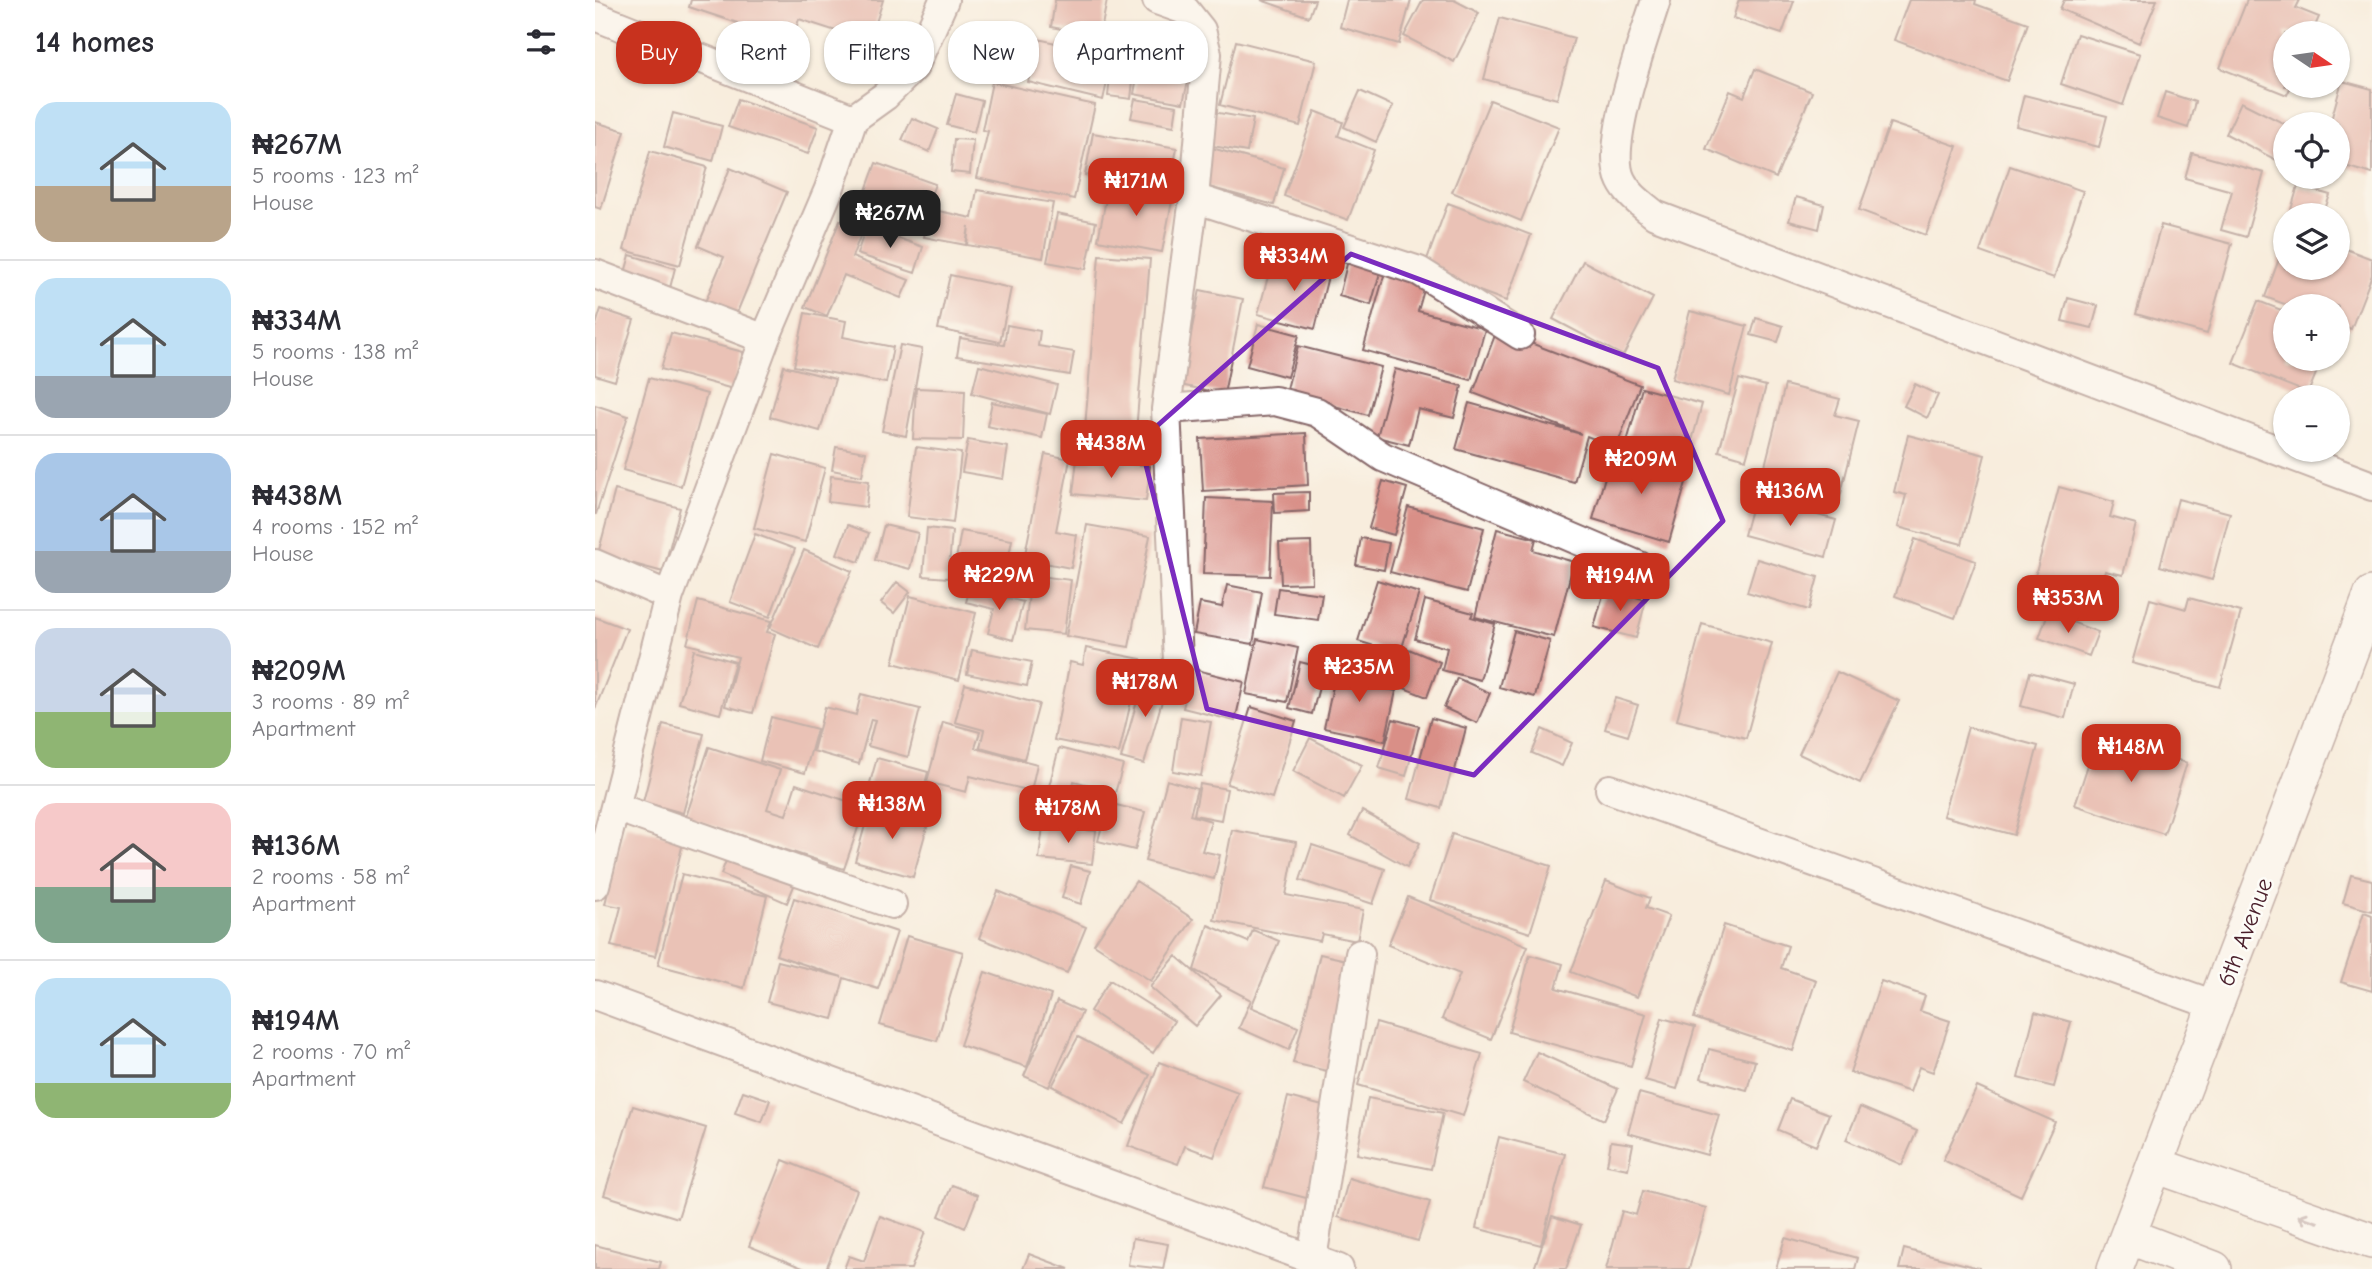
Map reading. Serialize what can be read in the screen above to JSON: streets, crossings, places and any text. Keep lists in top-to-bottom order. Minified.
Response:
{"streets":{"street":["6th Avenue"]},"north":"right","page":{"heading":"14 homes","map_buttons":["+","−"],"chip":["Buy","Rent","Filters","New","Apartment"],"list":[{"name":"₦267M","note":"5 rooms · 123 m² · House"},{"name":"₦334M","note":"5 rooms · 138 m² · House"},{"name":"₦438M","note":"4 rooms · 152 m² · House"},{"name":"₦209M","note":"3 rooms · 89 m² · Apartment"},{"name":"₦136M","note":"2 rooms · 58 m² · Apartment"},{"name":"₦194M","note":"2 rooms · 70 m² · Apartment"}],"price":["₦171M","₦267M","₦334M","₦438M","₦209M","₦136M","₦229M","₦194M","₦353M","₦235M","₦178M","₦148M","₦138M","₦178M"]}}
